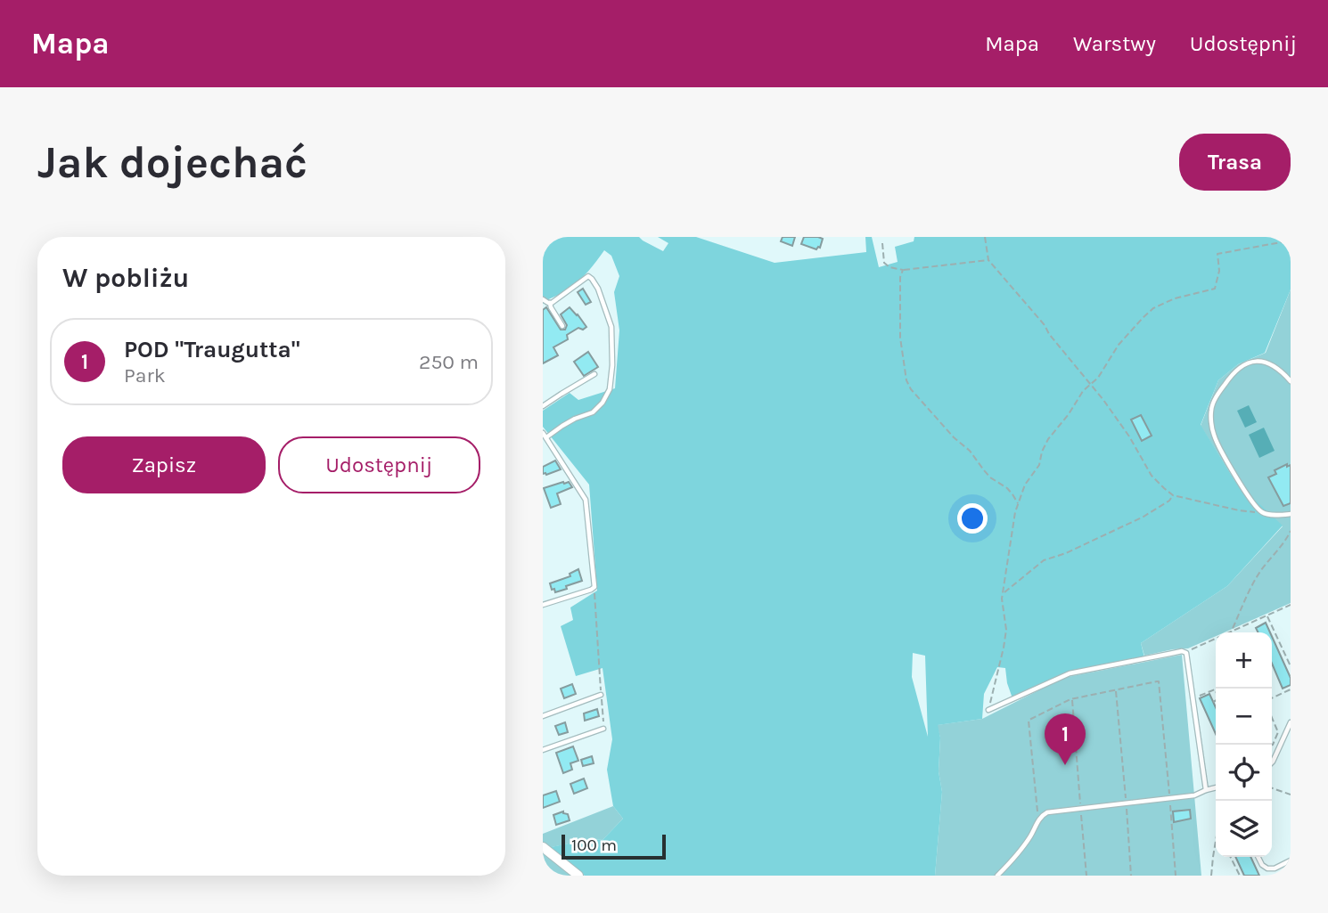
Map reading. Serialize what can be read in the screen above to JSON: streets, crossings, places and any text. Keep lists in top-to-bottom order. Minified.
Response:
{"scale_bar":"100 m","page":{"header":"Mapa","nav":["Mapa","Warstwy","Udostępnij"],"buttons":["Trasa",["Zapisz","Udostępnij"]],"title":"Jak dojechać","heading":"W pobliżu","list":[{"mark":"1","name":"POD \"Traugutta\"","note":"Park","value":"250 m"}],"map_buttons":["+","−"],"pins":"1","scale":"100 m"}}
